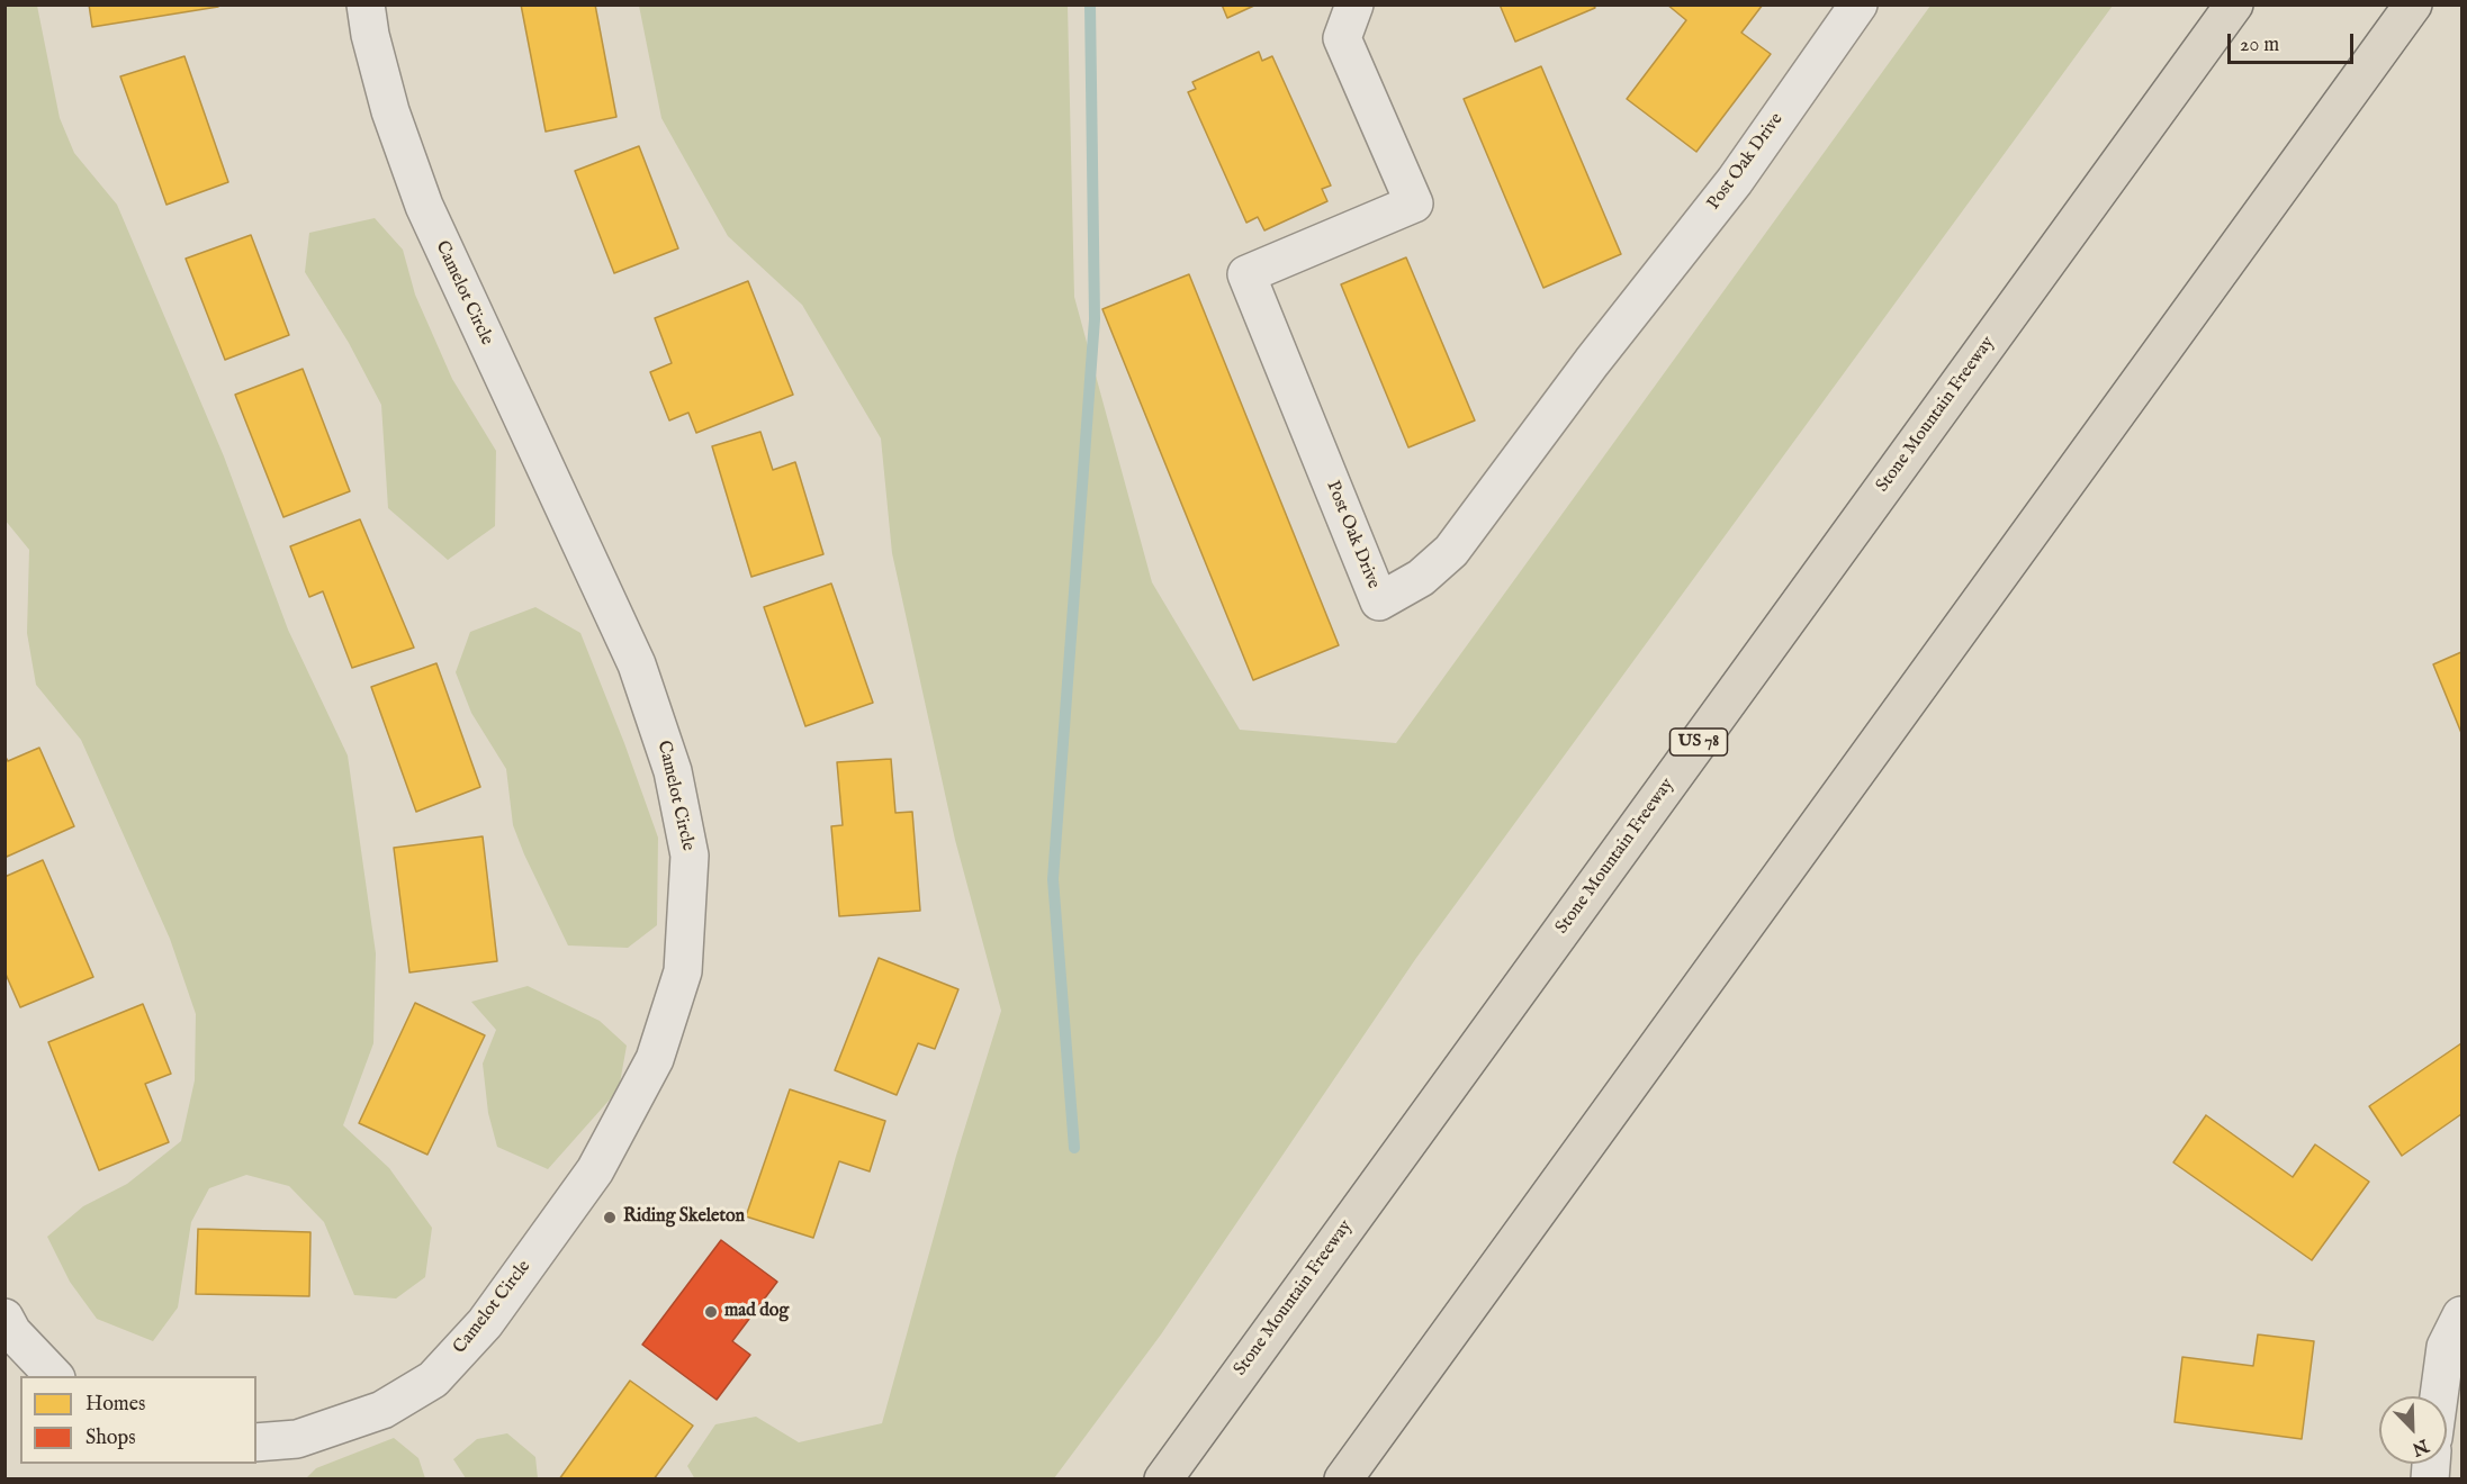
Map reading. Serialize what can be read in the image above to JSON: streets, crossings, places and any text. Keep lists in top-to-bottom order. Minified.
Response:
{"streets":{"highway":["Stone Mountain Freeway","US 78"],"street":["Post Oak Drive","Camelot Circle"]},"places":["Riding Skeleton","mad dog"],"legend":["Homes","Shops"],"scale_bar":"20 m","north":"bottom right"}
